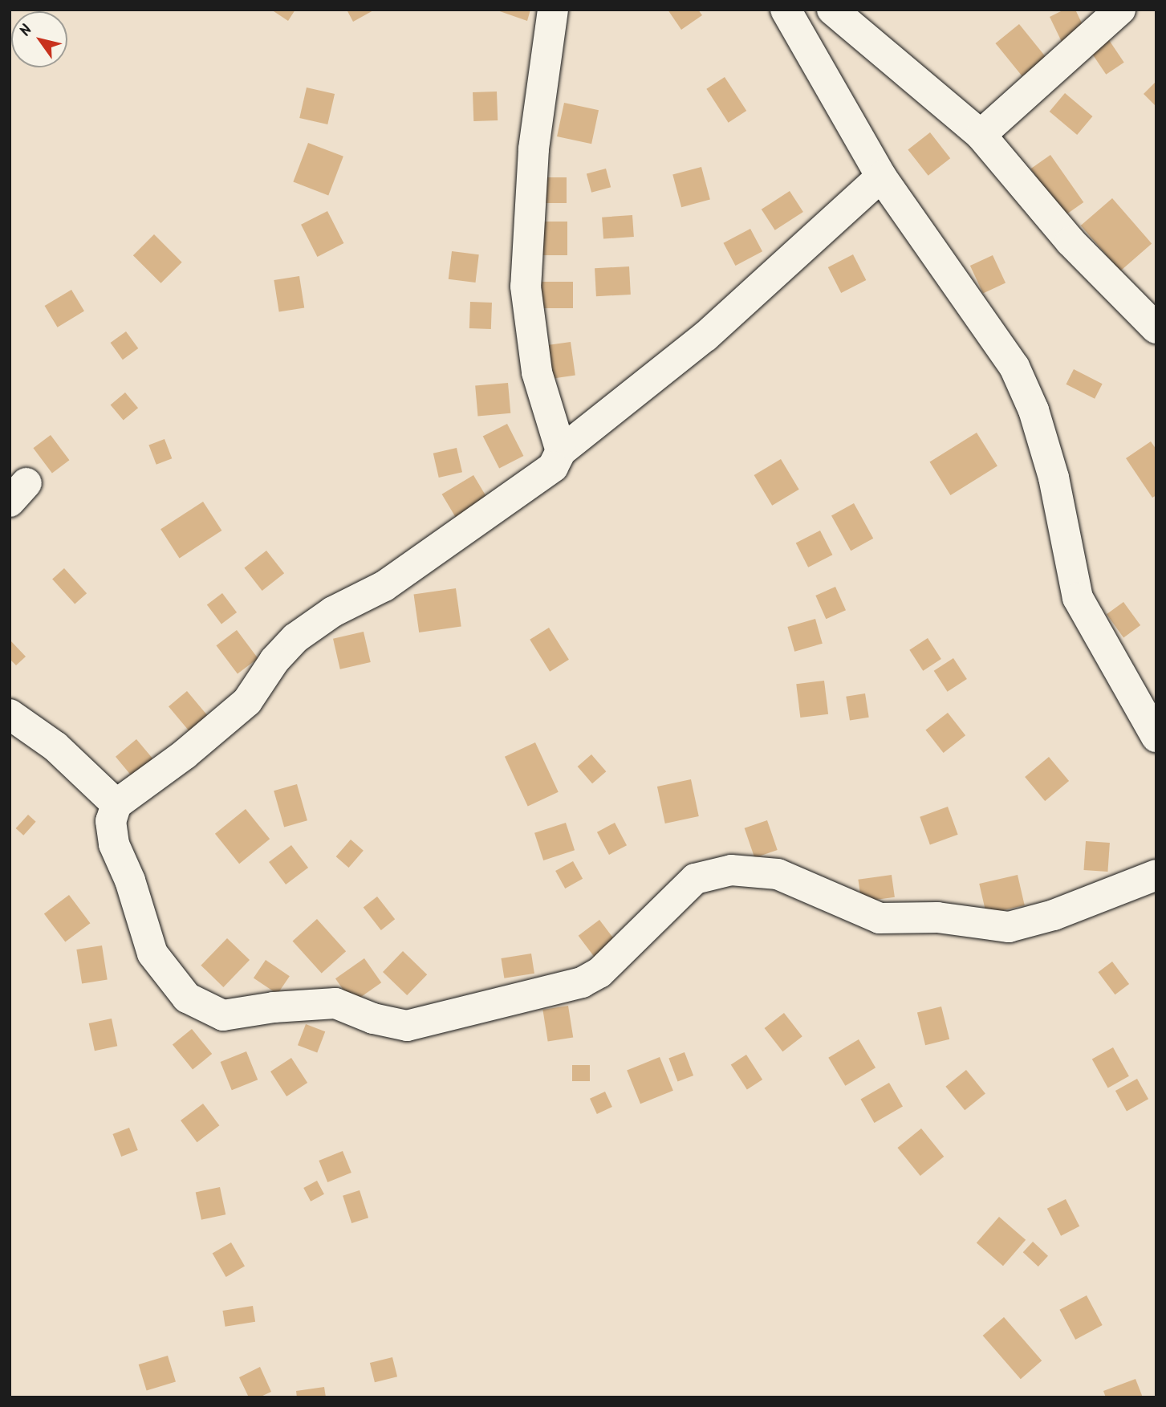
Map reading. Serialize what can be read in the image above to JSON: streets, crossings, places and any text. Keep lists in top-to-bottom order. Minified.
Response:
{"north":"top left"}
